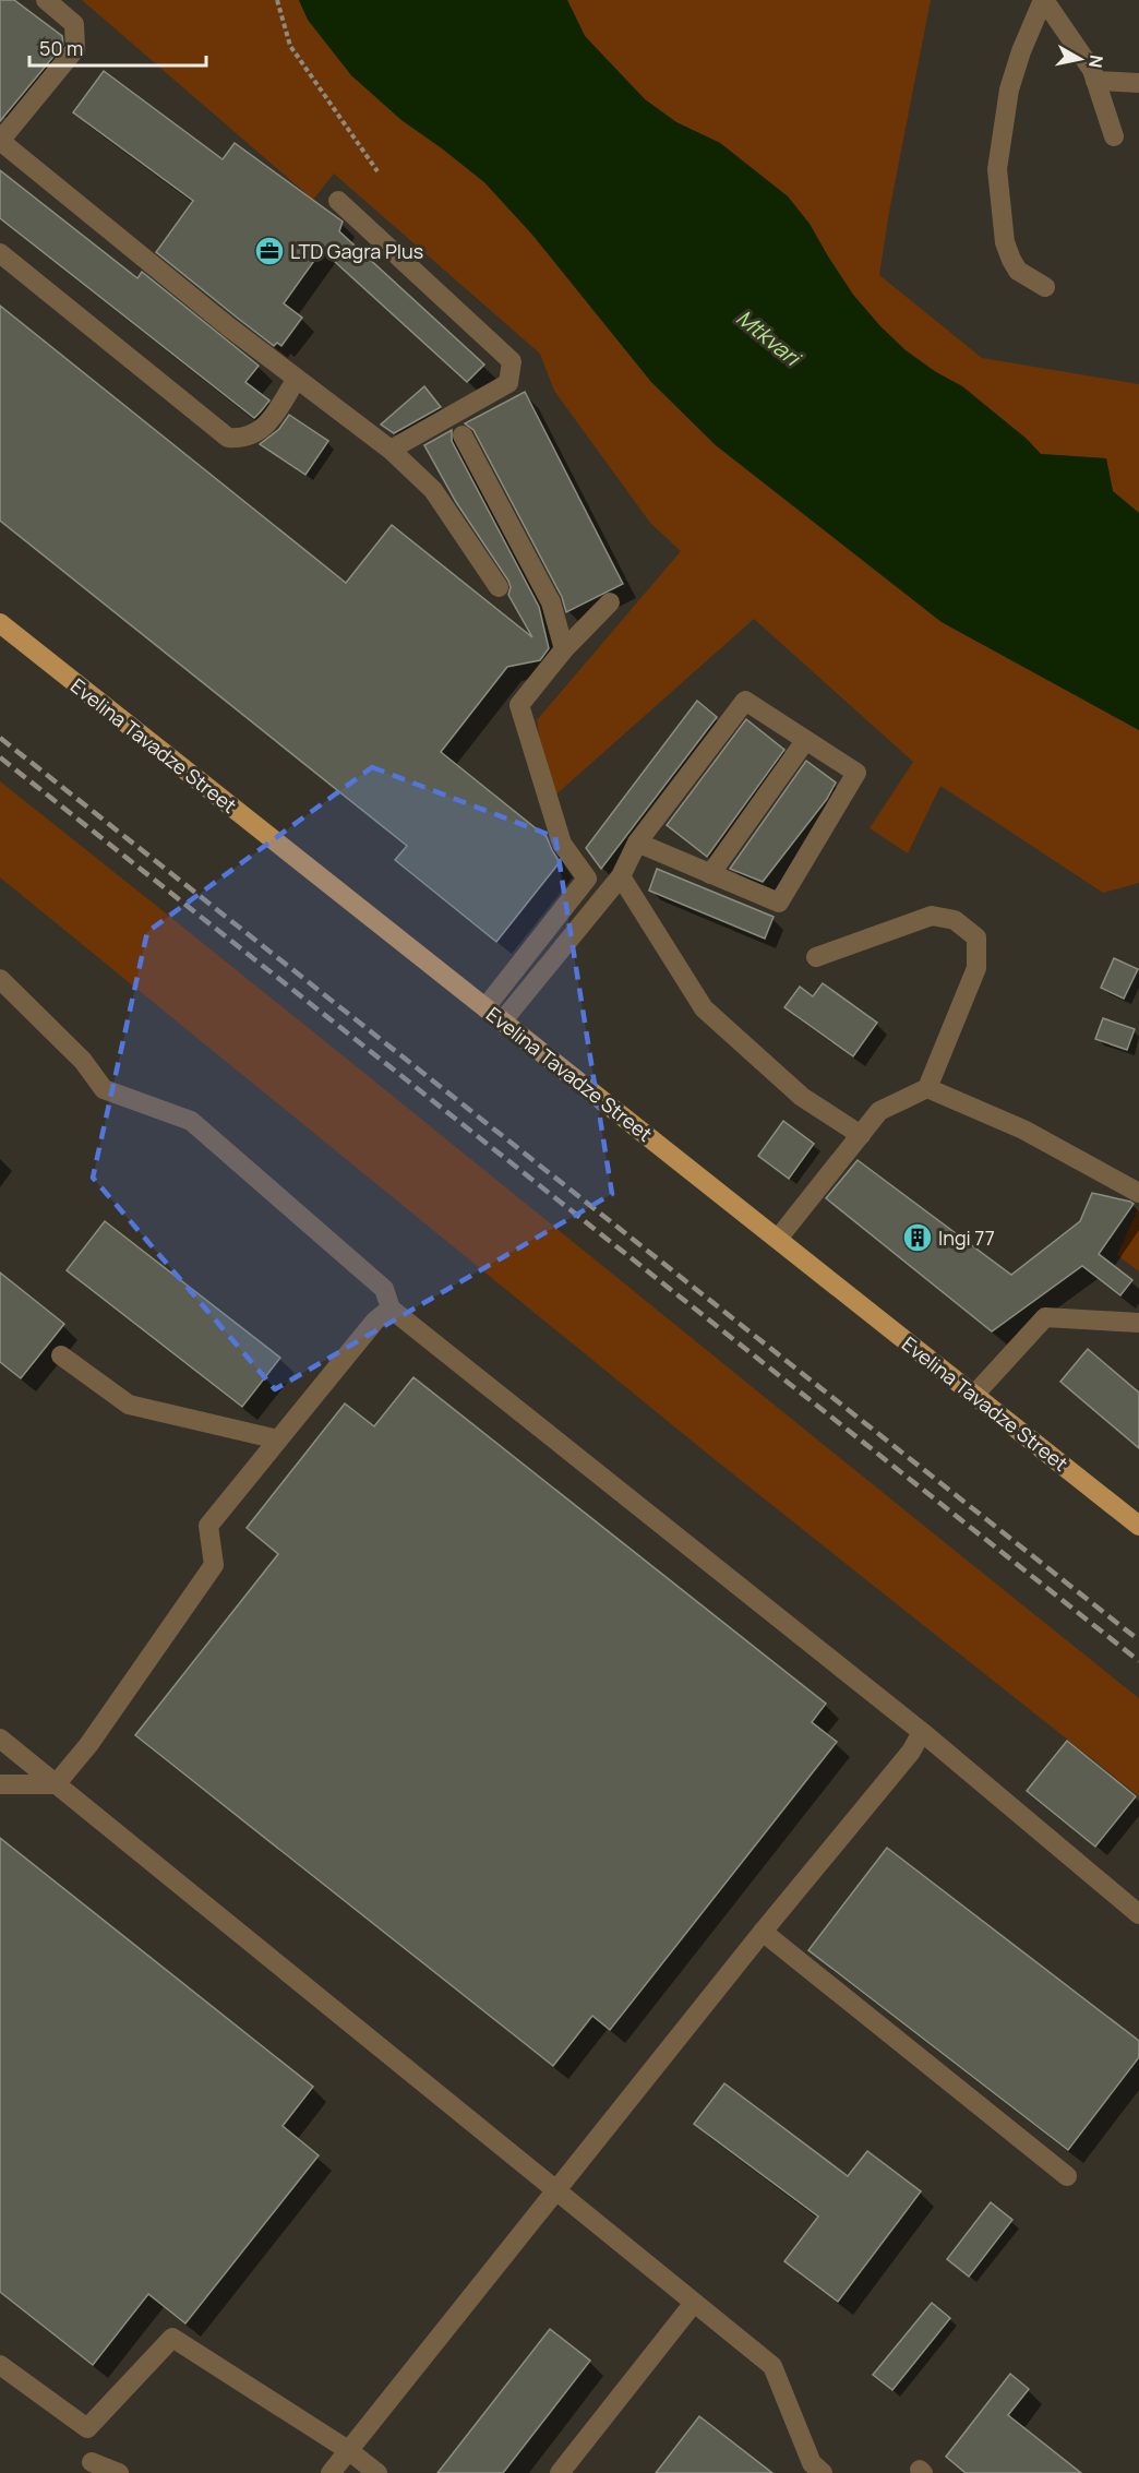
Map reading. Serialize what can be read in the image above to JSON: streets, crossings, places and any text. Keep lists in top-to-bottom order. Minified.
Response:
{"streets":{"main road":["Evelina Tavadze Street"]},"water":["Mtkvari"],"places":{"office":["LTD Gagra Plus"],"building":["Ingi 77"]},"scale_bar":"50 m","north":"right"}
